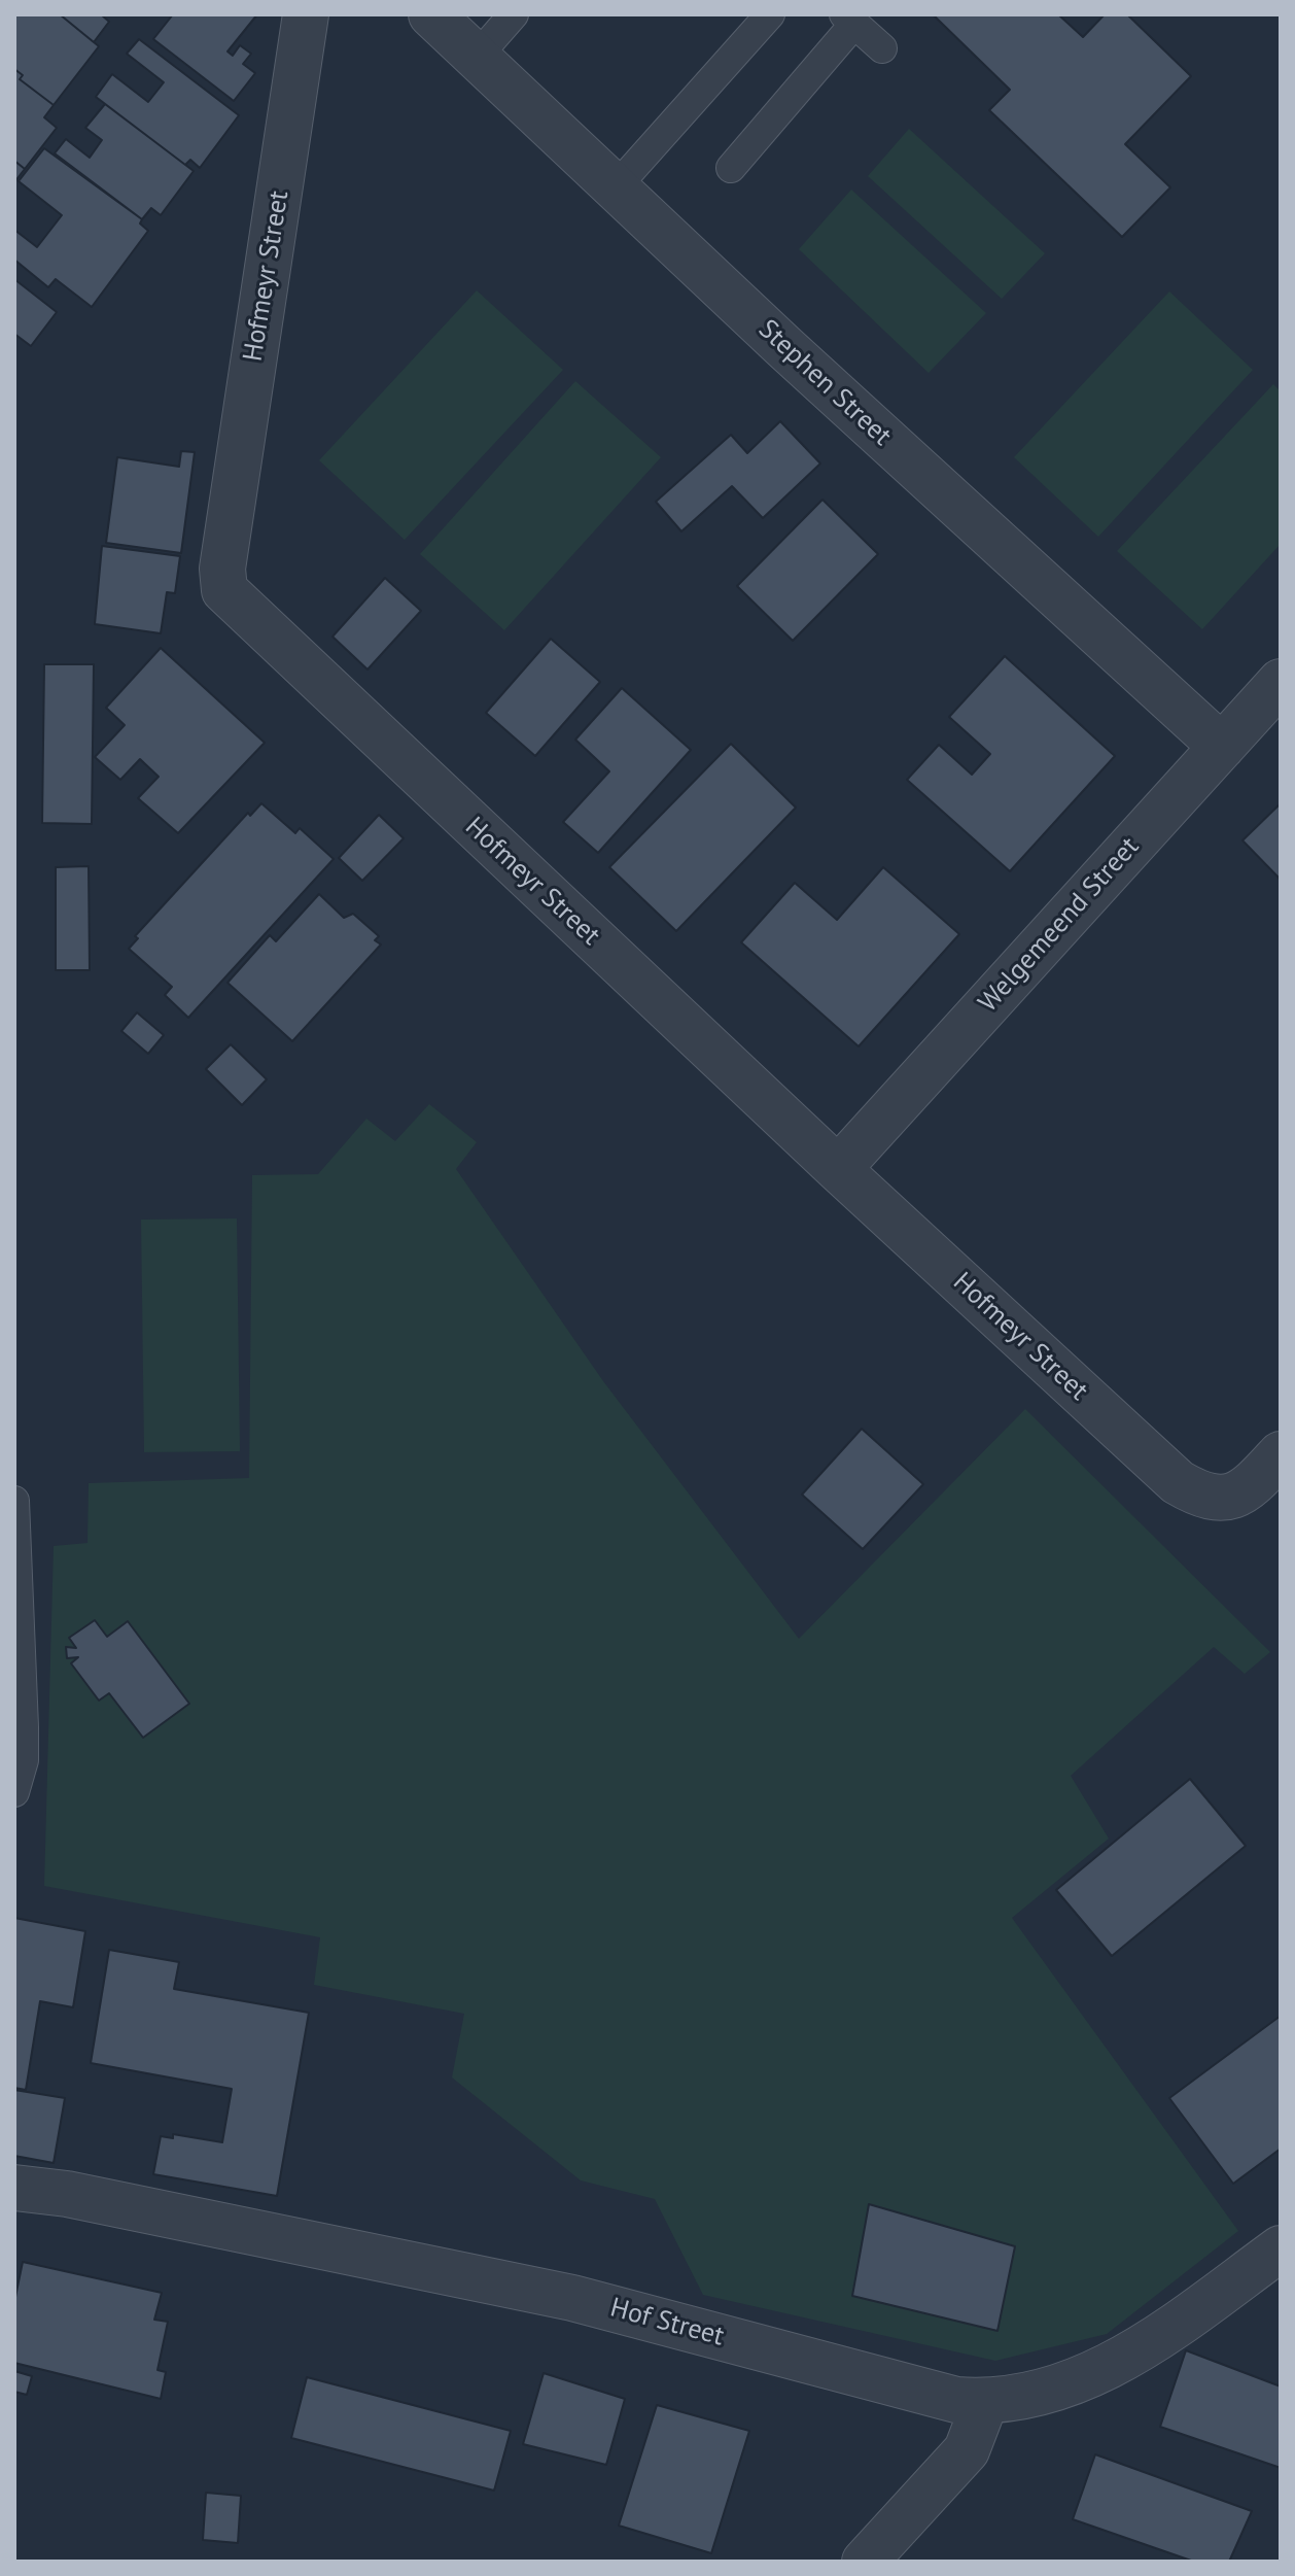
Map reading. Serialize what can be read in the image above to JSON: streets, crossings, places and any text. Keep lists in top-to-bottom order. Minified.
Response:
{"streets":{"street":["Hofmeyr Street","Stephen Street","Welgemeend Street","Hof Street"]},"crossings":[["Hofmeyr Street","Welgemeend Street"],["Stephen Street","Welgemeend Street"]]}
